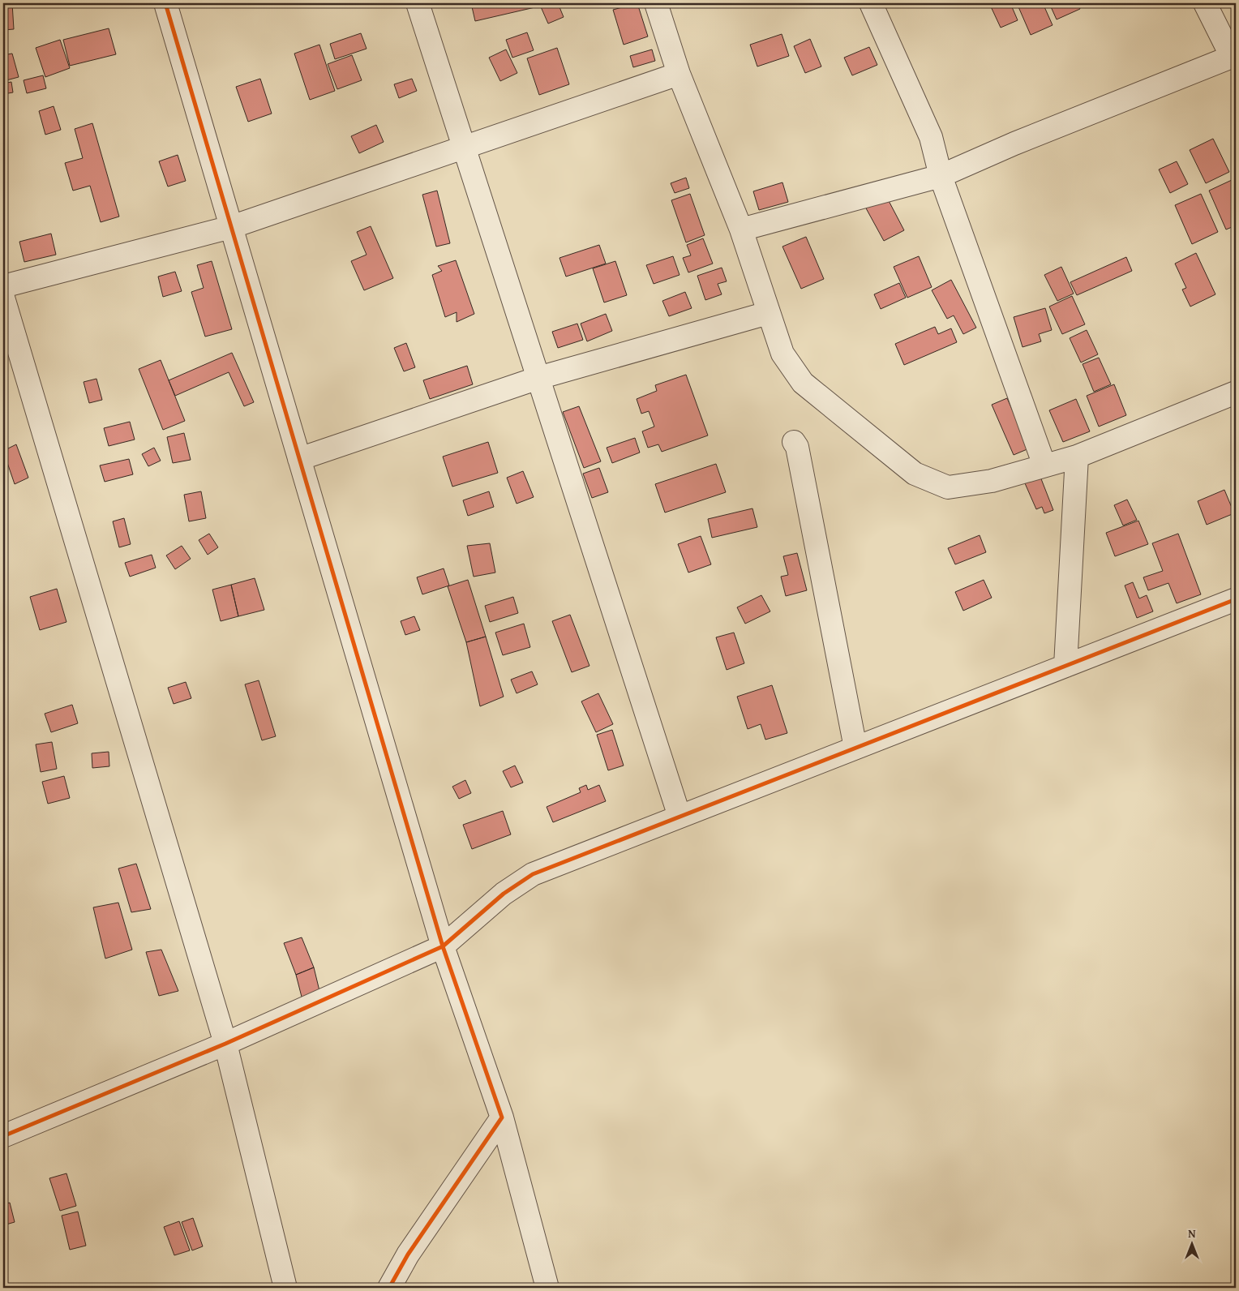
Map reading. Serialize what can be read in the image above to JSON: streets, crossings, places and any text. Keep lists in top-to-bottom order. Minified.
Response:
{"north":"top"}
